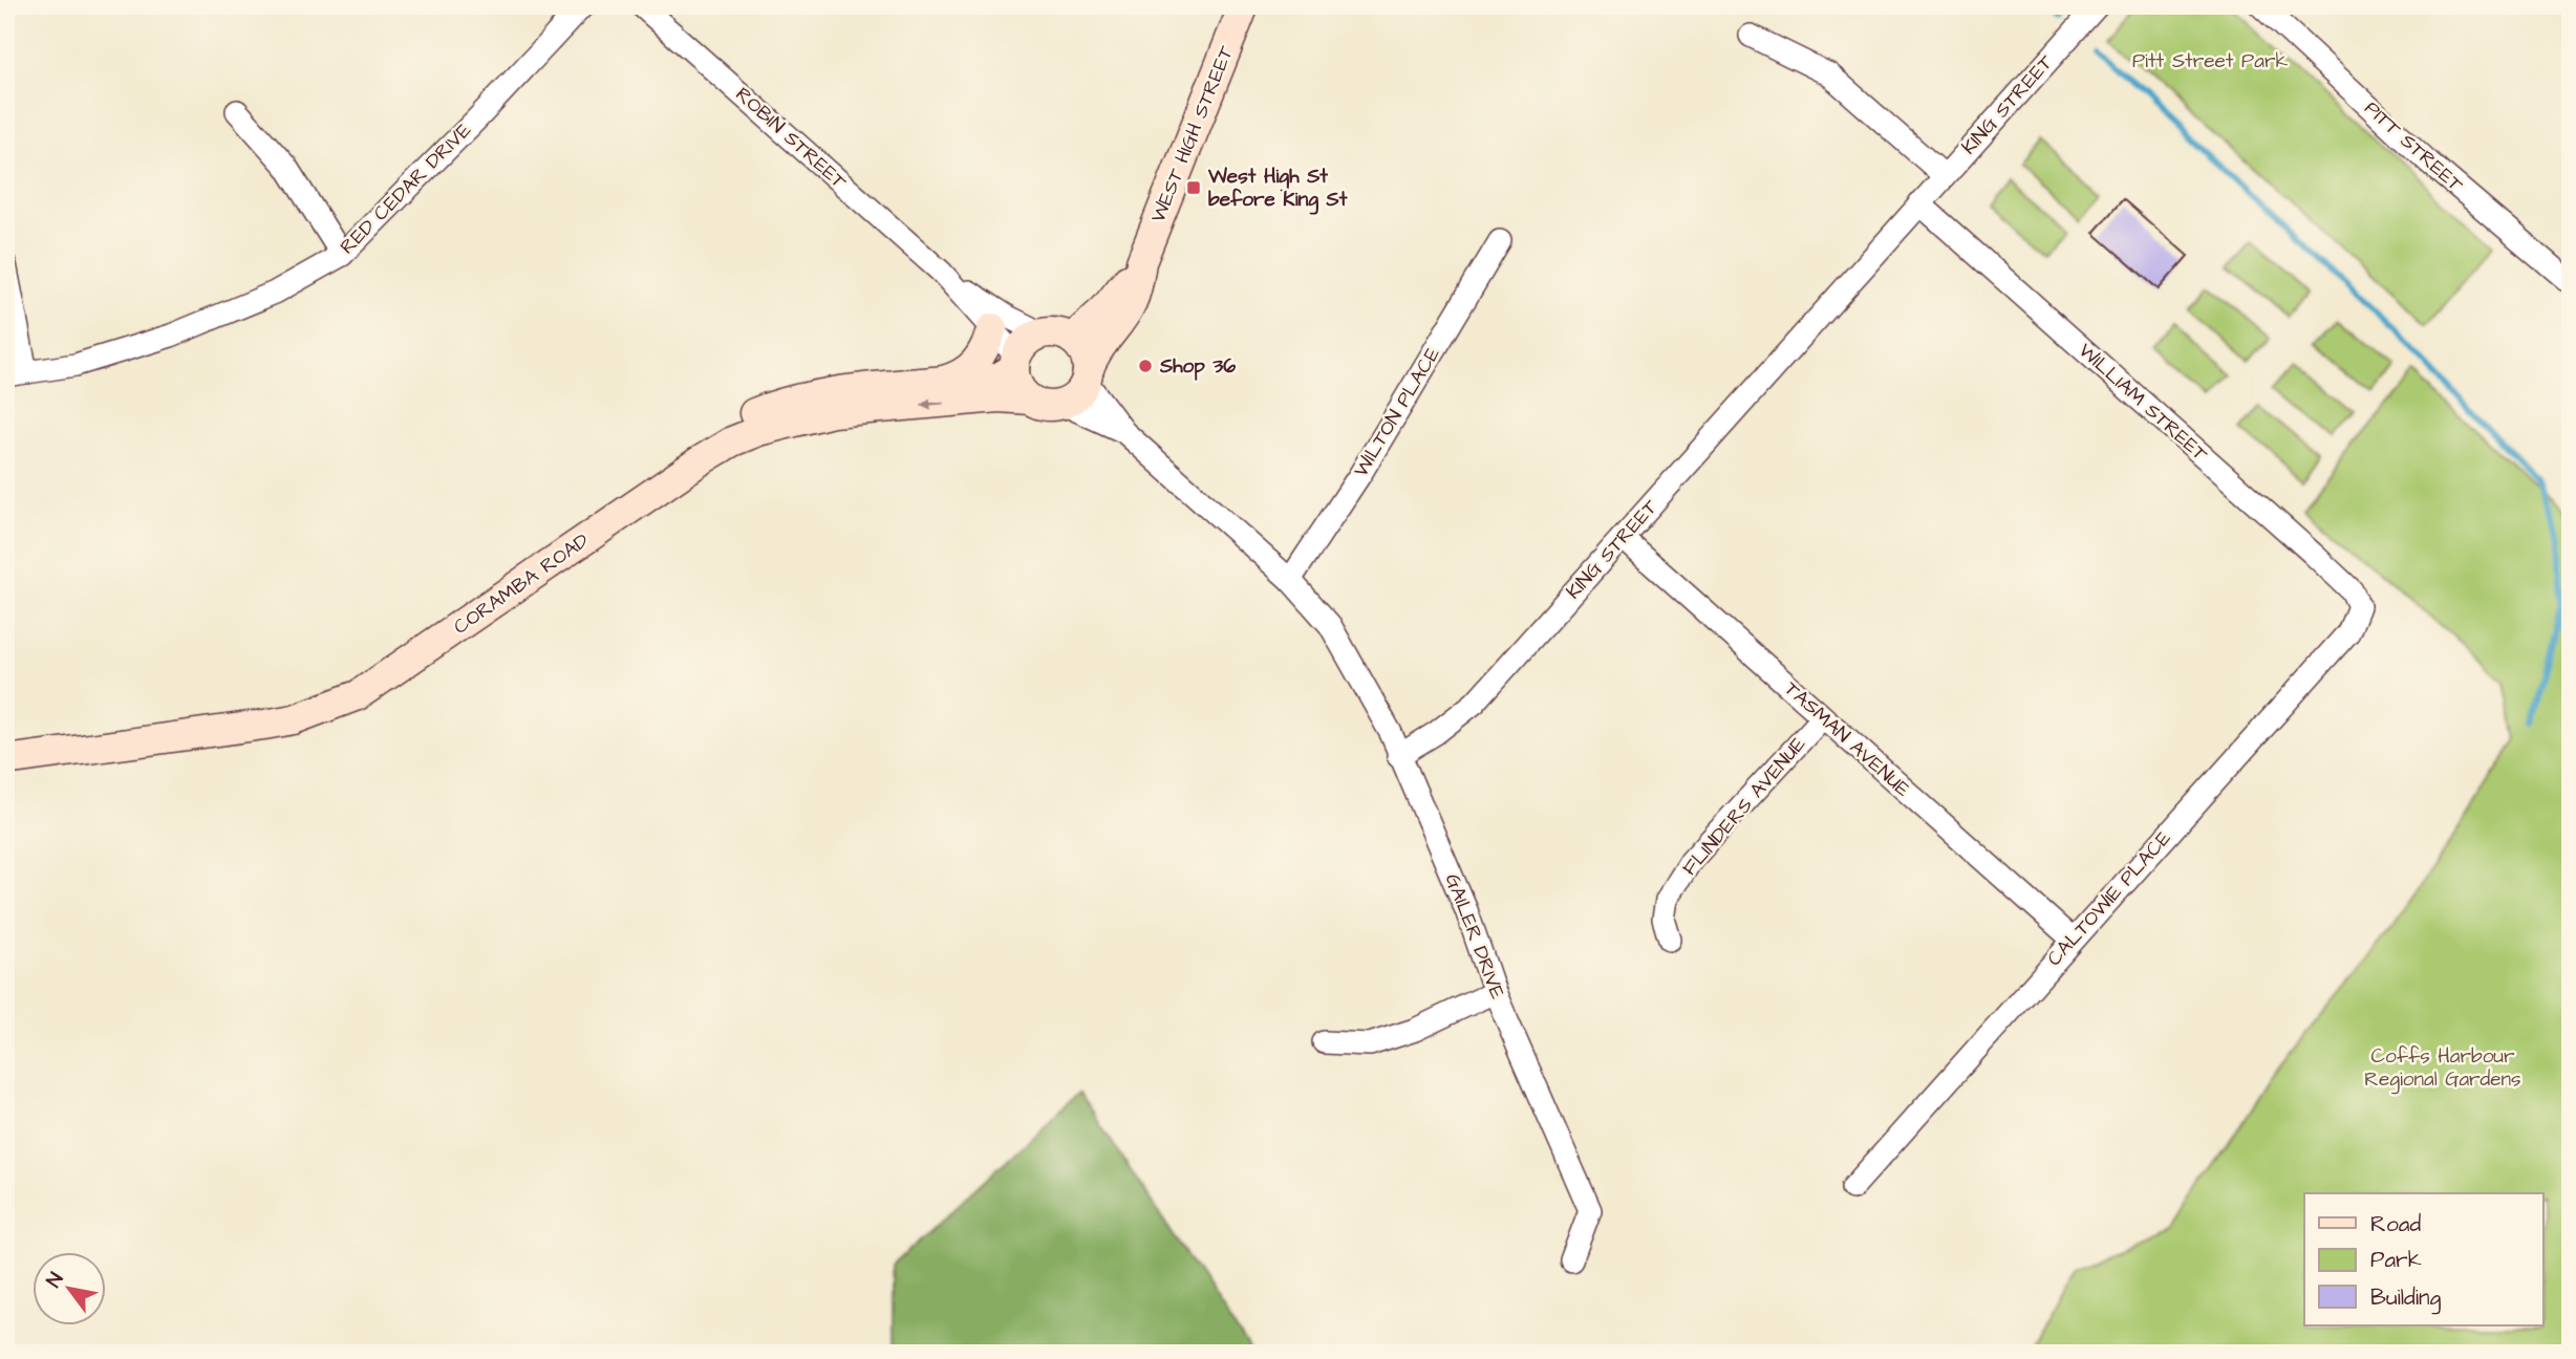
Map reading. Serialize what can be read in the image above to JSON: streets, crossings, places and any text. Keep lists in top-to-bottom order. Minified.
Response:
{"streets":{"main road":["WEST HIGH STREET","CORAMBA ROAD"],"street":["KING STREET","ROBIN STREET","PITT STREET","RED CEDAR DRIVE","WILLIAM STREET","WILTON PLACE","TASMAN AVENUE","FLINDERS AVENUE","CALTOWIE PLACE","GAILER DRIVE"]},"crossings":[["KING STREET","WILLIAM STREET"],["KING STREET","TASMAN AVENUE"],["KING STREET","GAILER DRIVE"],["WEST HIGH STREET","ROBIN STREET"],["WEST HIGH STREET","CORAMBA ROAD"],["ROBIN STREET","CORAMBA ROAD"],["WILLIAM STREET","CALTOWIE PLACE"],["TASMAN AVENUE","FLINDERS AVENUE"],["TASMAN AVENUE","CALTOWIE PLACE"]],"parks":["Pitt Street Park","Coffs Harbour Regional Gardens"],"places":{"transit":["West High St before King St"],"other":["Shop 36"]},"legend":["Road","Park","Building"],"north":"top left"}
